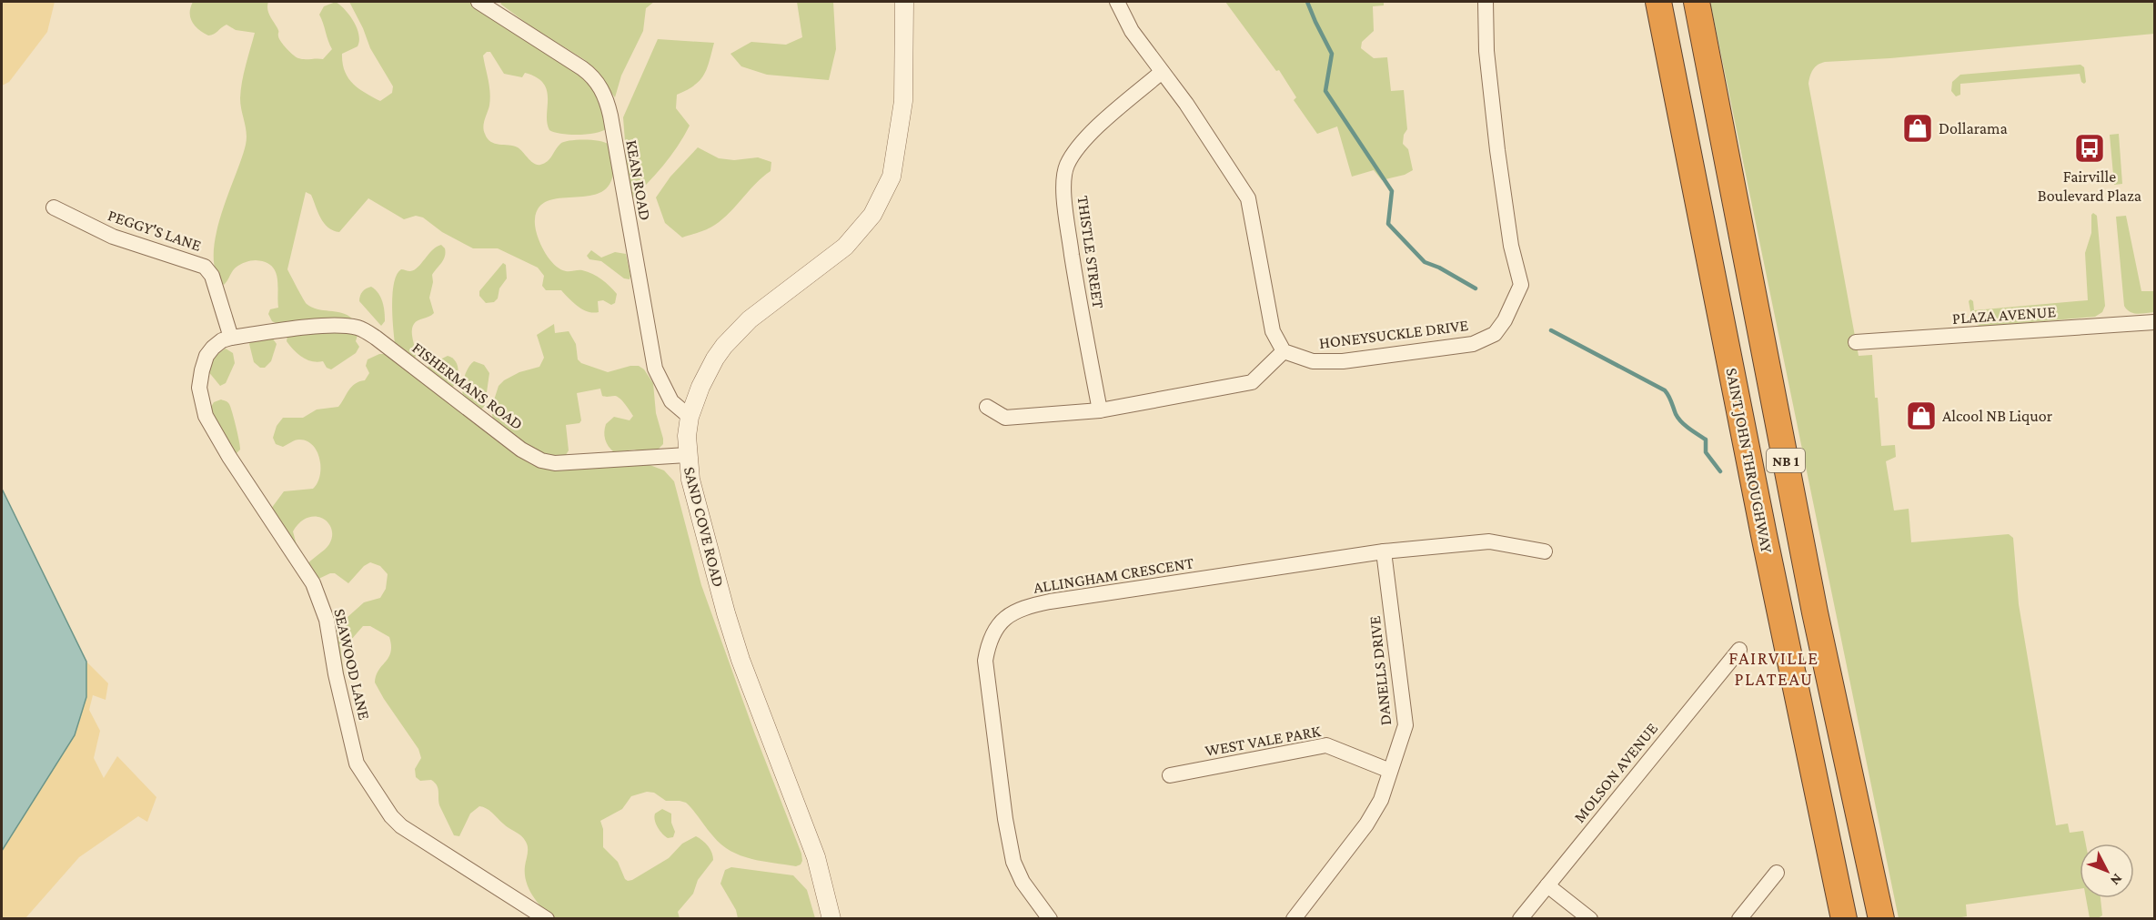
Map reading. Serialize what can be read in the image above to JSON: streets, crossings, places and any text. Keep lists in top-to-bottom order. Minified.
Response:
{"streets":{"highway":["SAINT JOHN THROUGHWAY","NB 1"],"street":["KEAN ROAD","PEGGY'S LANE","THISTLE STREET","PLAZA AVENUE","HONEYSUCKLE DRIVE","FISHERMANS ROAD","SAND COVE ROAD","ALLINGHAM CRESCENT","SEAWOOD LANE","DANELLS DRIVE","WEST VALE PARK","MOLSON AVENUE"]},"crossings":[["KEAN ROAD","SAND COVE ROAD"],["PEGGY'S LANE","FISHERMANS ROAD"],["PEGGY'S LANE","SEAWOOD LANE"],["FISHERMANS ROAD","SAND COVE ROAD"],["FISHERMANS ROAD","SEAWOOD LANE"],["ALLINGHAM CRESCENT","DANELLS DRIVE"],["DANELLS DRIVE","WEST VALE PARK"]],"districts":["FAIRVILLE PLATEAU"],"places":{"shop":["Dollarama","Alcool NB Liquor"],"bus stop":["Fairville Boulevard Plaza"]},"north":"bottom right"}
